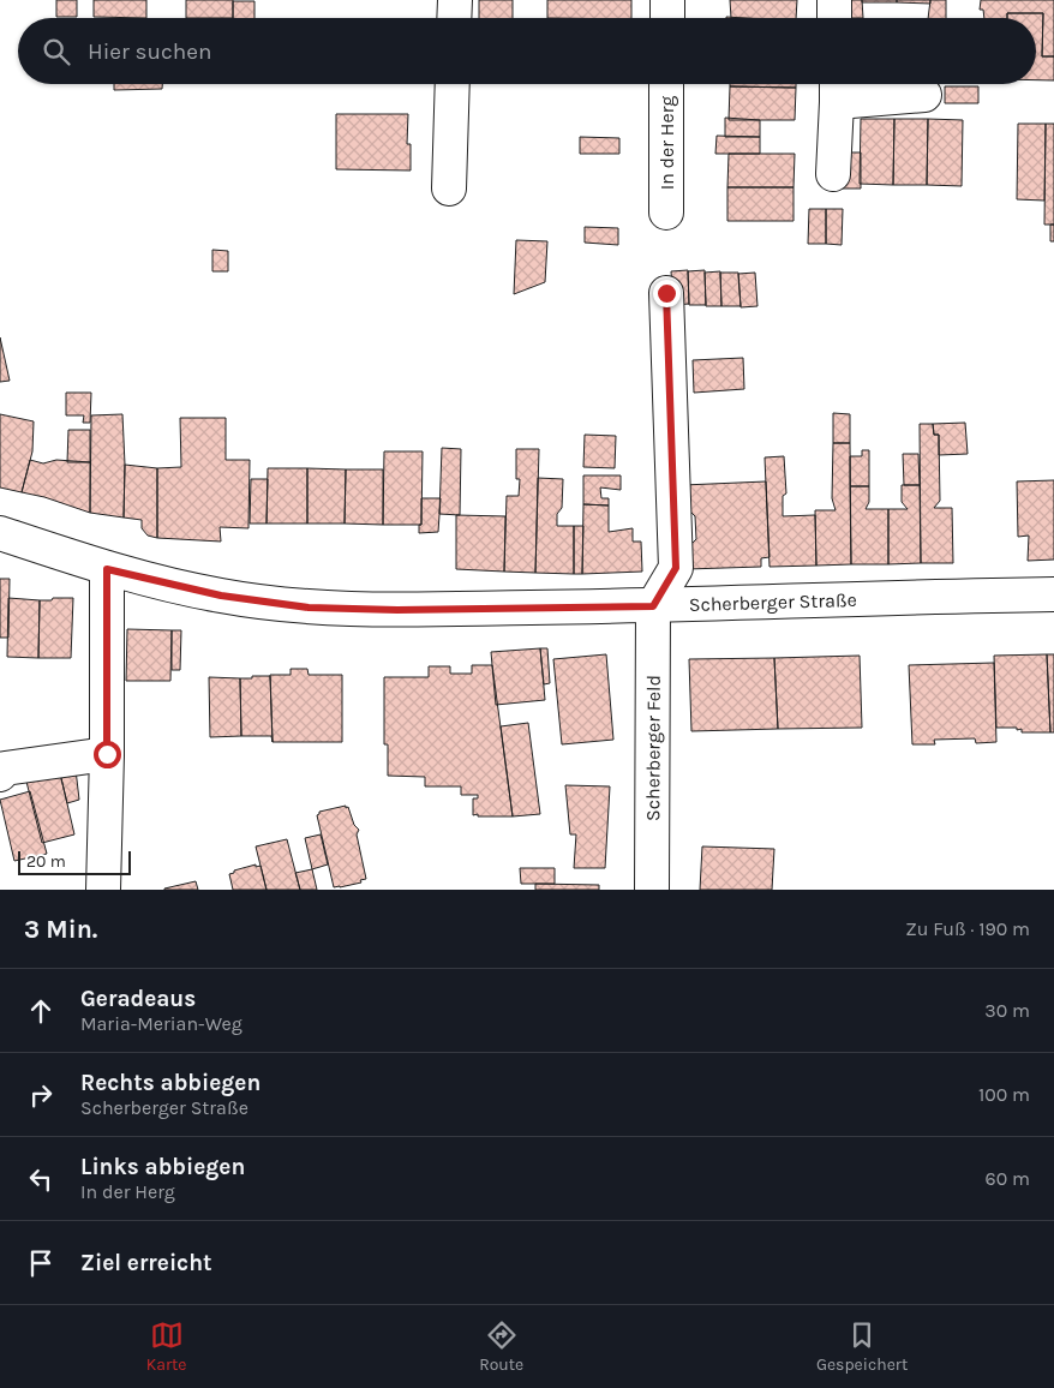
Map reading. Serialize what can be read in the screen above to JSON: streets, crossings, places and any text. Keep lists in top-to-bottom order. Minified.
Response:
{"streets":{"street":["In der Herg","Scherberger Straße","Scherberger Feld"]},"crossings":[["Scherberger Straße","Scherberger Feld"]],"scale_bar":"20 m","page":{"search":"Hier suchen","scale":"20 m","heading":["3 Min.","Zu Fuß · 190 m"],"list":[["Geradeaus","Maria-Merian-Weg","30 m"],["Rechts abbiegen","Scherberger Straße","100 m"],["Links abbiegen","In der Herg","60 m"],"Ziel erreicht"],"nav":["Karte","Route","Gespeichert"]}}
